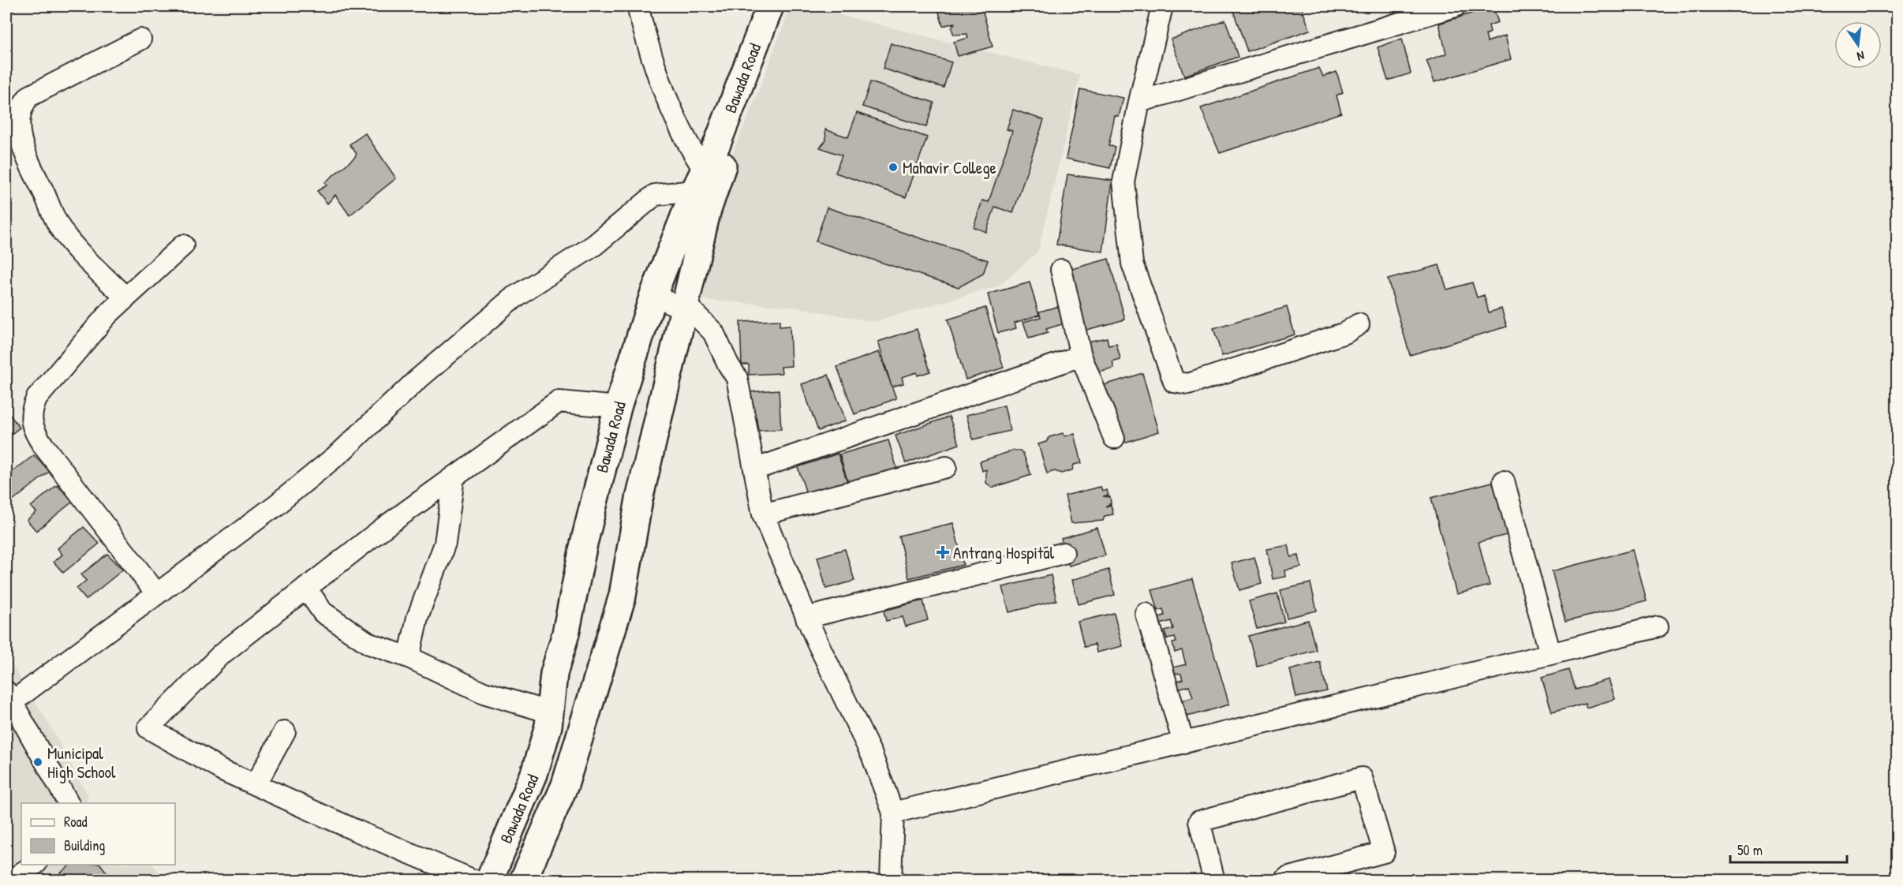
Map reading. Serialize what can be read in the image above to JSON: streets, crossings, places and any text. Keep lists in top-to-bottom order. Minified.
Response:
{"streets":{"main road":["Bawada Road"]},"places":{"other":["Mahavir College","Municipal High School"],"health":["Antrang Hospital"]},"legend":["Road","Building"],"scale_bar":"50 m","north":"bottom"}
